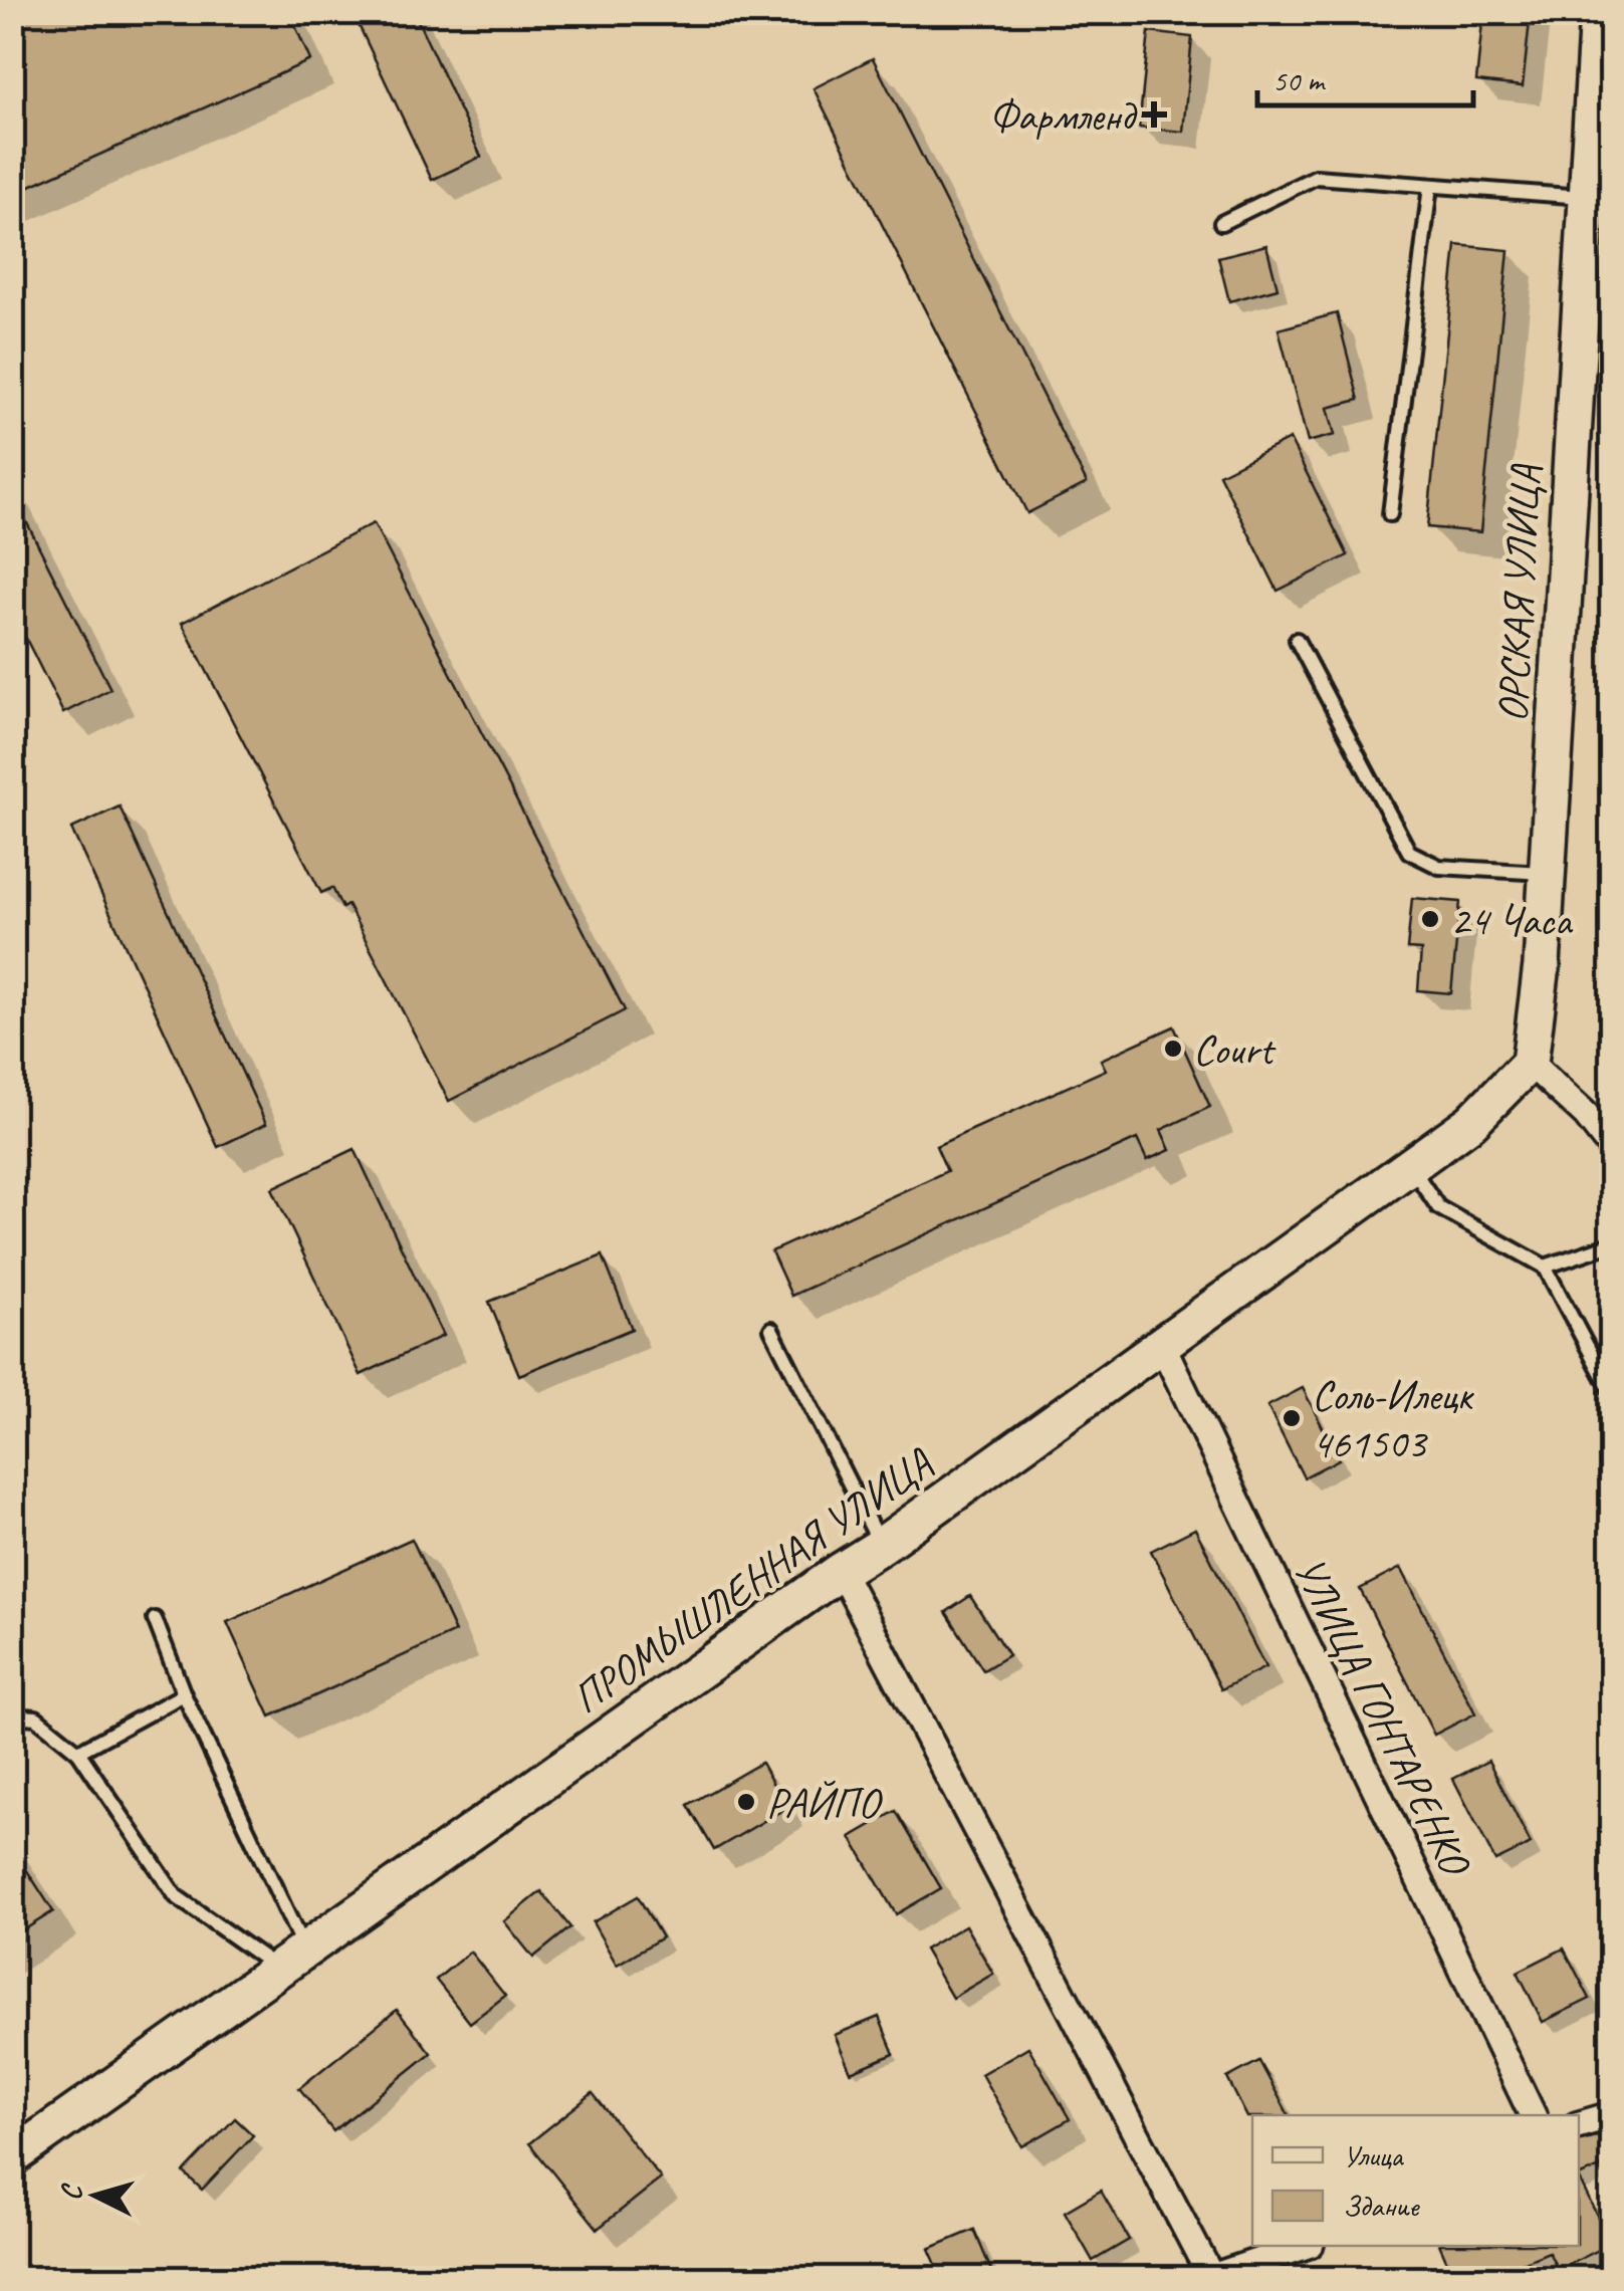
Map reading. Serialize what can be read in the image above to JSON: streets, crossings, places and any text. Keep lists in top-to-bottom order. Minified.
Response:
{"streets":{"street":["ОРСКАЯ УЛИЦА","ПРОМЫШЛЕННАЯ УЛИЦА","УЛИЦА ГОНТАРЕНКО"]},"crossings":[["ОРСКАЯ УЛИЦА","ПРОМЫШЛЕННАЯ УЛИЦА"],["ПРОМЫШЛЕННАЯ УЛИЦА","УЛИЦА ГОНТАРЕНКО"]],"places":{"health":["Фармленд"],"other":["24 Часа","Court","Соль-Илецк 461503","РАЙПО"]},"legend":["Улица","Здание"],"scale_bar":"50 m","north":"left"}
